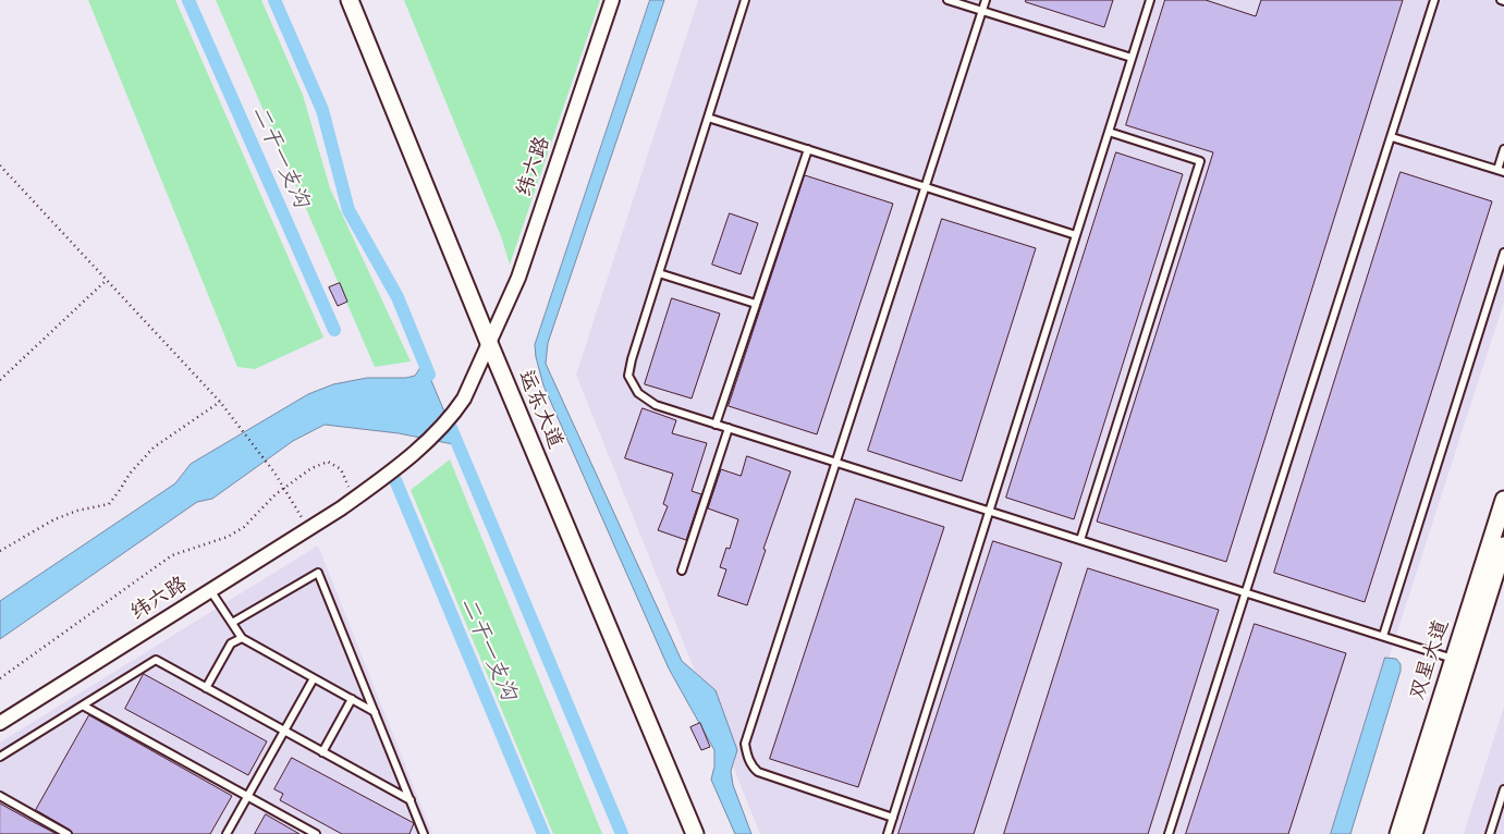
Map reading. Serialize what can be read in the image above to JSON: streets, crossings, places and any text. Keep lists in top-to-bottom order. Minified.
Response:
{"streets":{"street":["纬六路","运东大道","双星大道"]},"crossings":[["纬六路","运东大道"]],"water":["二干一支沟"]}
